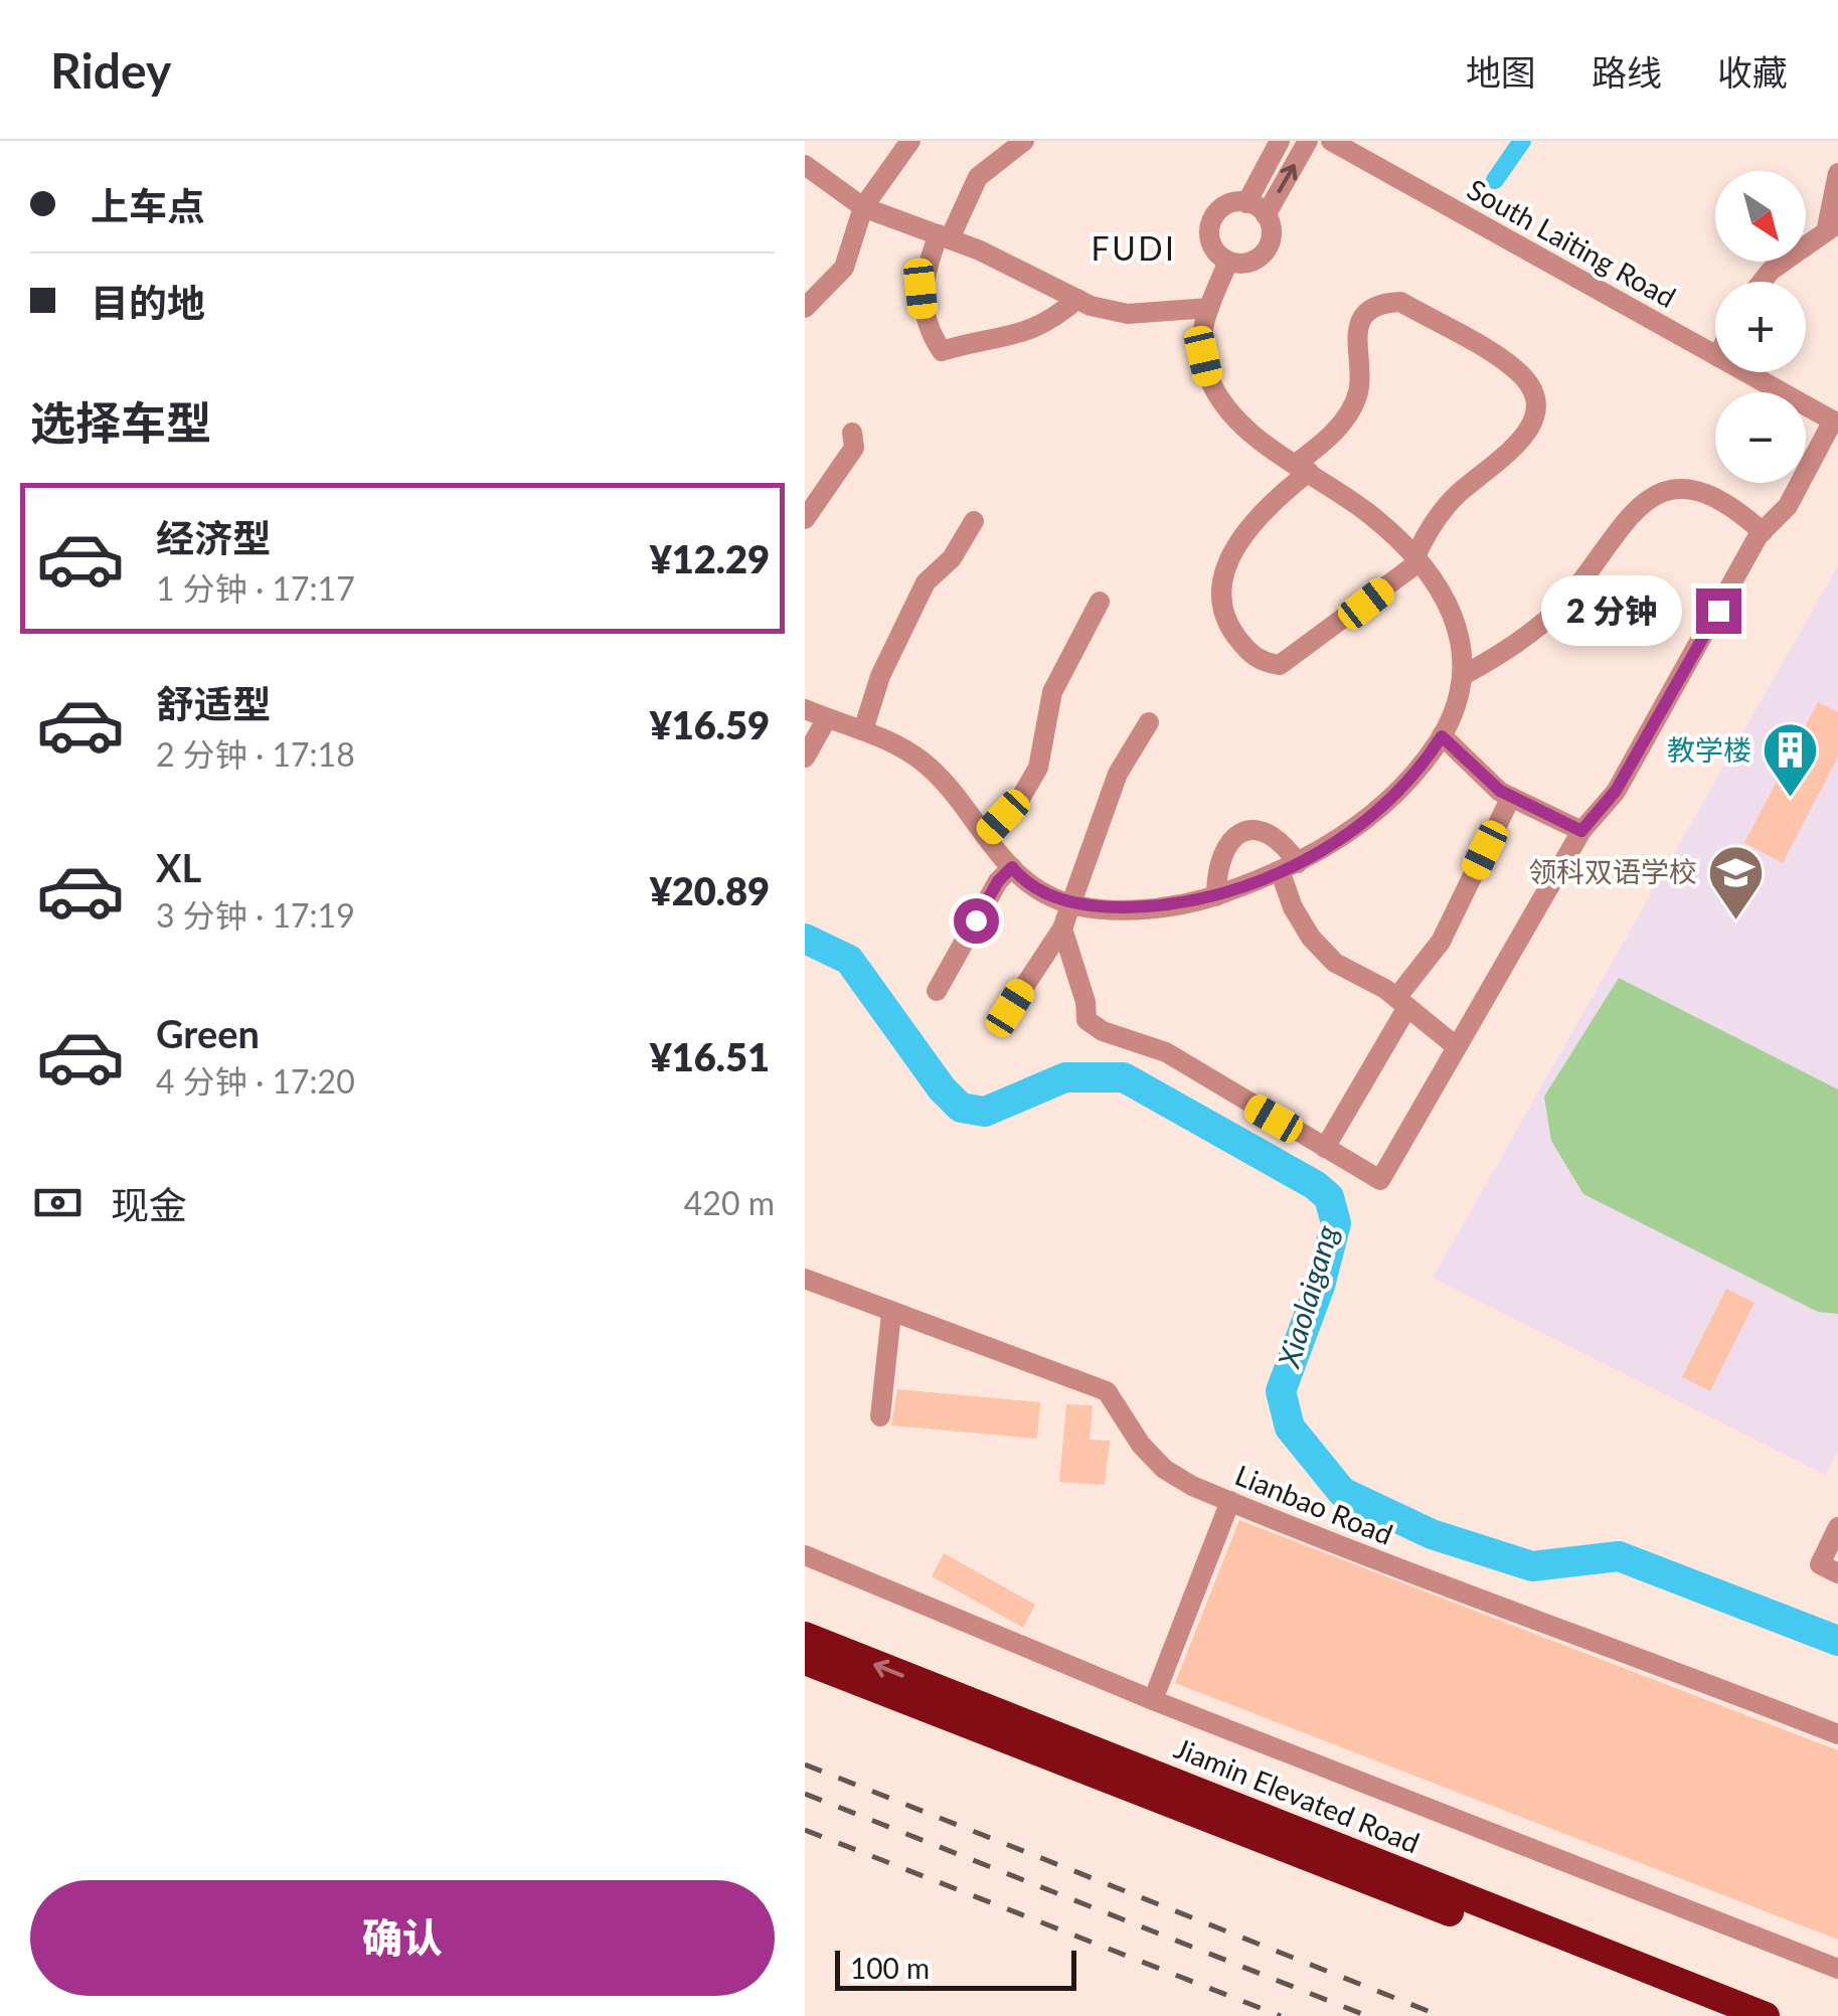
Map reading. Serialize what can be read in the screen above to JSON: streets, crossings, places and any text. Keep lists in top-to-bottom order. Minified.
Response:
{"streets":{"highway":["Jiamin Elevated Road"],"street":["South Laiting Road","Lianbao Road"]},"districts":["FUDI"],"water":["Xiaolaigang"],"places":{"building":["教学楼"],"school or university":["领科双语学校"]},"scale_bar":"100 m","north":"bottom right","page":{"header":"Ridey","nav":["地图","路线","收藏"],"banner":["上车点","目的地"],"map_buttons":["+","−"],"heading":"选择车型","list":[{"name":"经济型","note":"1 分钟 · 17:17","value":"¥12.29"},{"name":"舒适型","note":"2 分钟 · 17:18","value":"¥16.59"},{"name":"XL","note":"3 分钟 · 17:19","value":"¥20.89"},{"name":"Green","note":"4 分钟 · 17:20","value":"¥16.51"}],"bubble":"2 分钟","pay":["现金","420 m"],"buttons":"确认","scale":"100 m"}}
